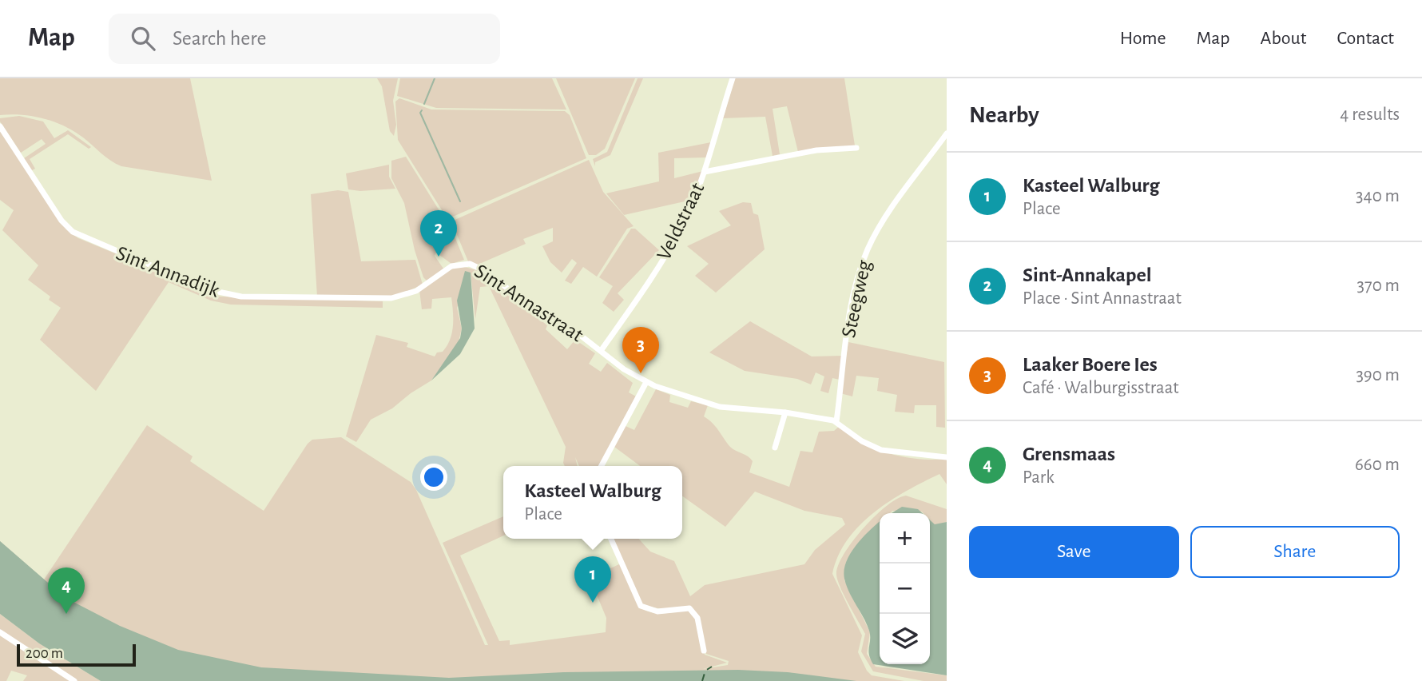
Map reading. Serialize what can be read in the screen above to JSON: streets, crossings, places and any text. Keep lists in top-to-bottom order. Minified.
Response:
{"streets":{"street":["Veldstraat","Sint Annadijk","Steegweg","Sint Annastraat"]},"crossings":[["Veldstraat","Sint Annastraat"],["Sint Annadijk","Sint Annastraat"],["Steegweg","Sint Annastraat"]],"scale_bar":"200 m","page":{"header":"Map","search":"Search here","nav":["Home","Map","About","Contact"],"heading":["Nearby","4 results"],"list":[{"mark":"1","name":"Kasteel Walburg","note":"Place","value":"340 m"},{"mark":"2","name":"Sint-Annakapel","note":"Place · Sint Annastraat","value":"370 m"},{"mark":"3","name":"Laaker Boere Ies","note":"Café · Walburgisstraat","value":"390 m"},{"mark":"4","name":"Grensmaas","note":"Park","value":"660 m"}],"pins":["2","3","1","4"],"popup":["Kasteel Walburg","Place"],"buttons":["Save","Share"],"map_buttons":["+","−"],"scale":"200 m"}}
